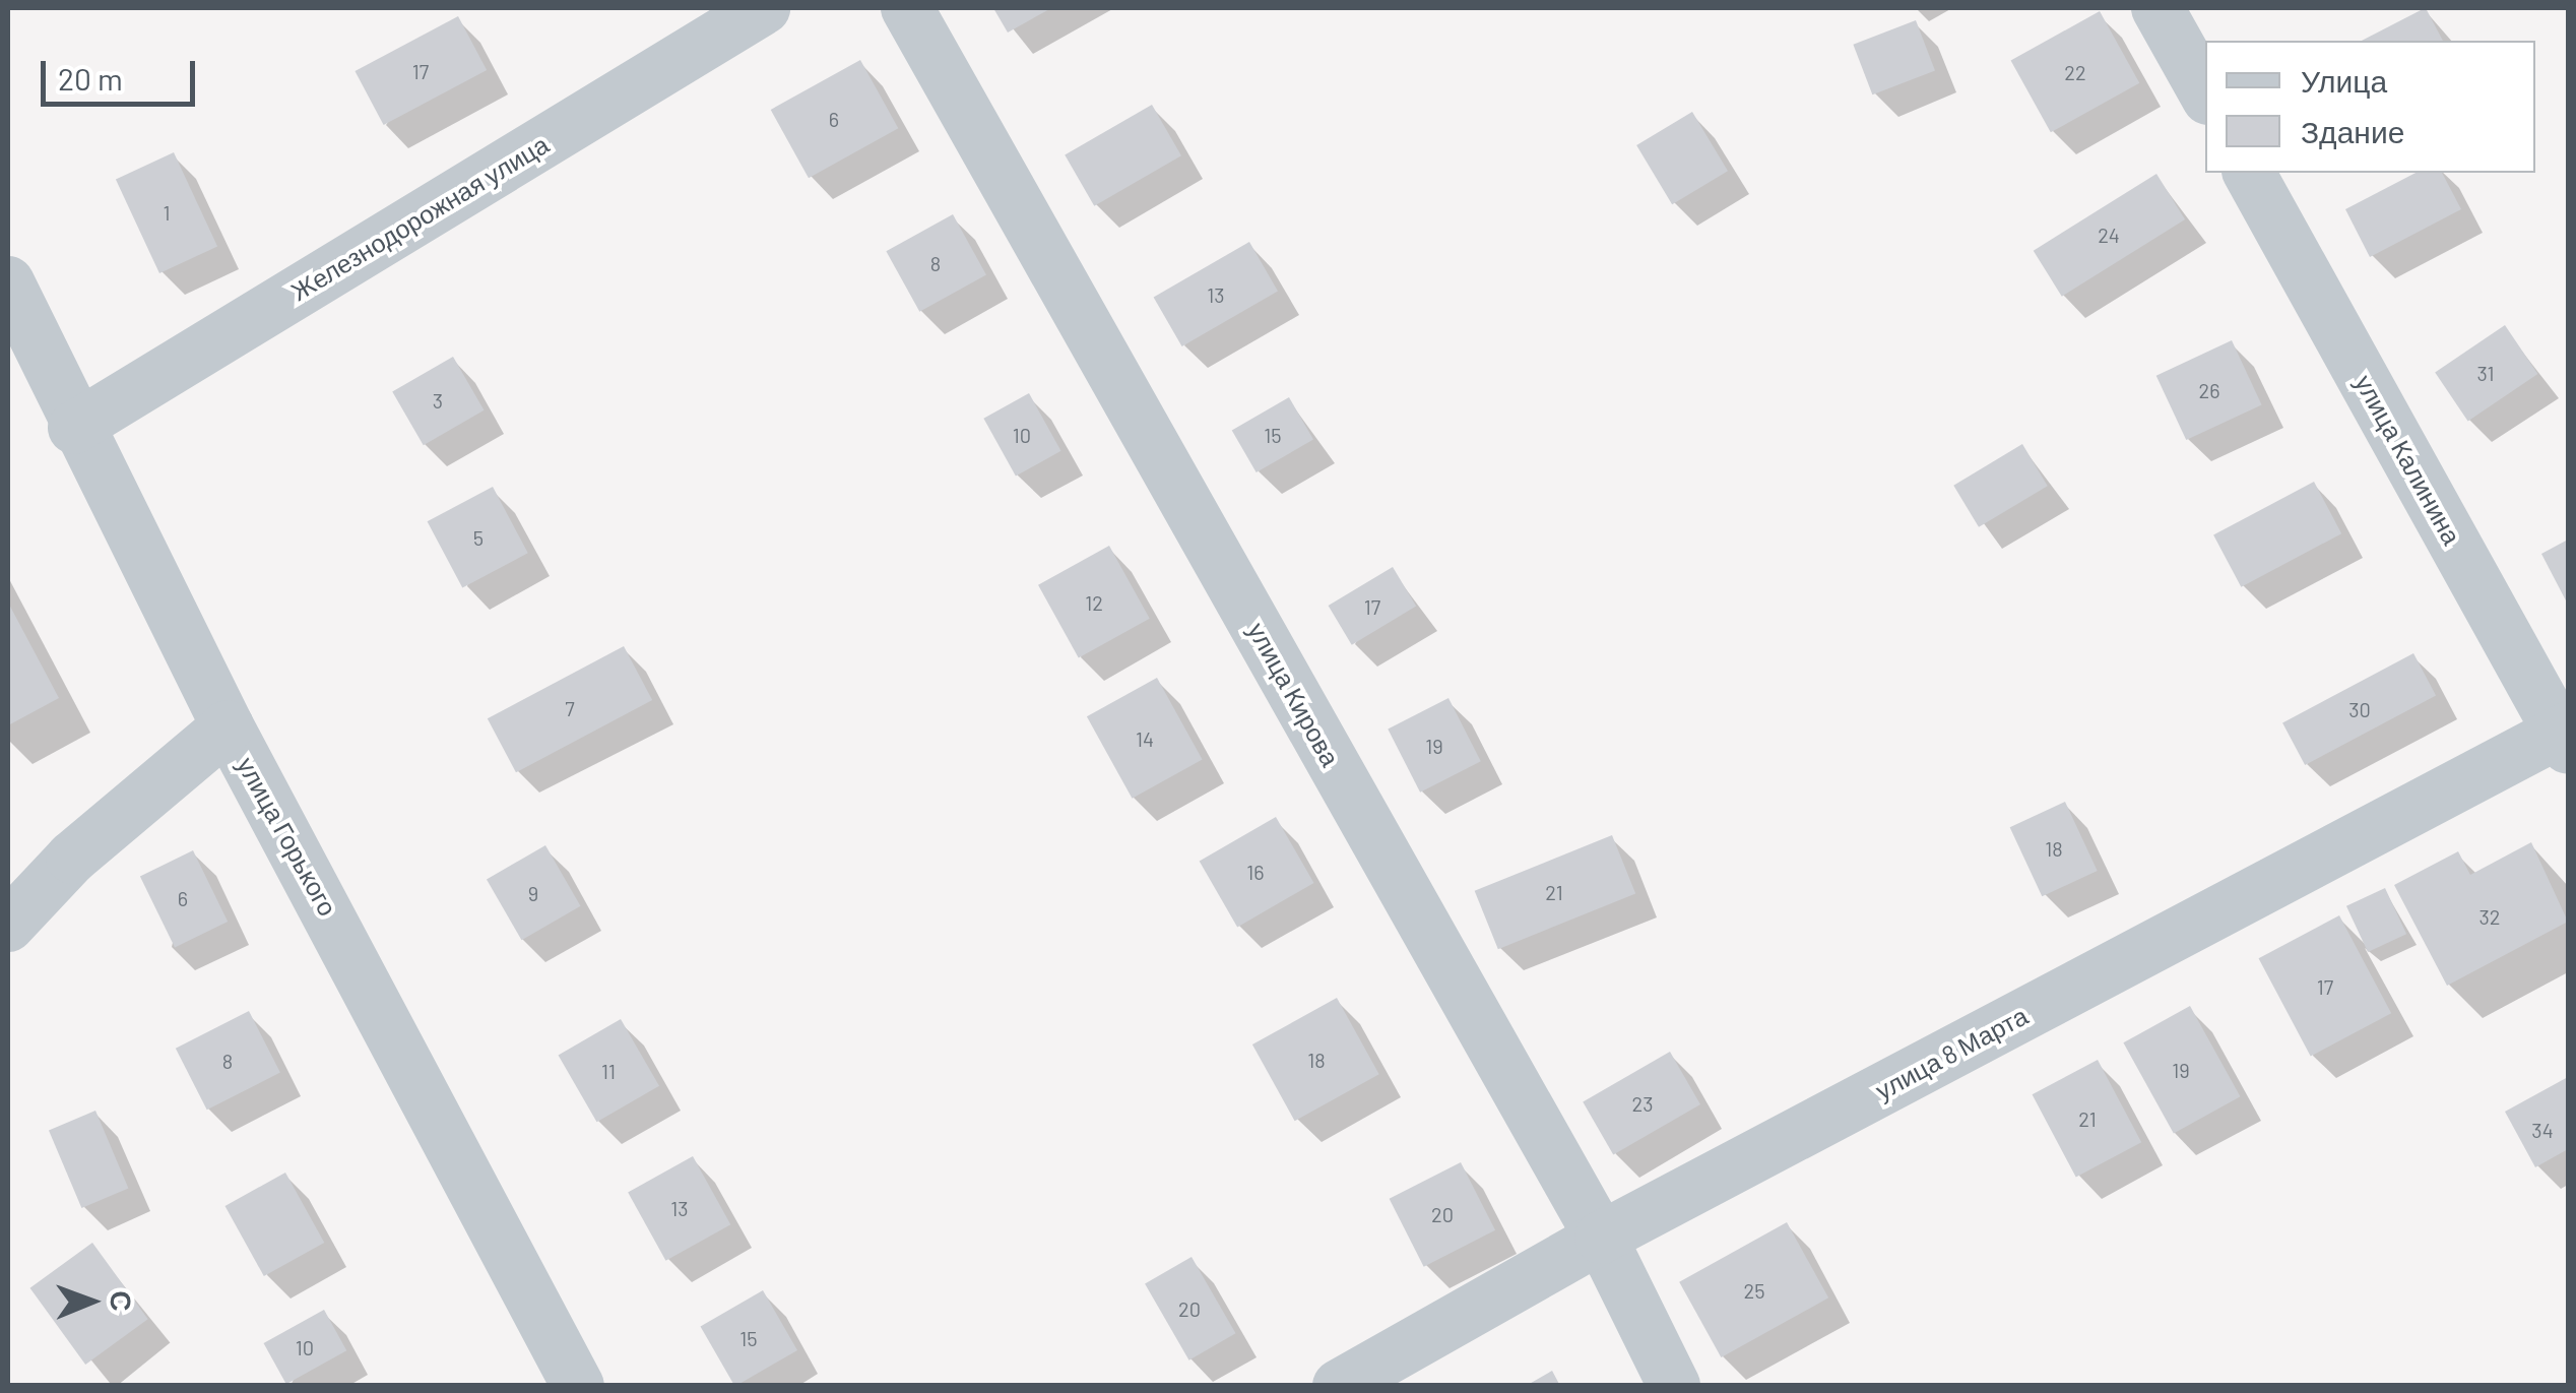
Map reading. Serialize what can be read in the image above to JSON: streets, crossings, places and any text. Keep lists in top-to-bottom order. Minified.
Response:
{"streets":{"street":["Железнодорожная улица","улица Калинина","улица Кирова","улица Горького","улица 8 Марта"]},"crossings":[["Железнодорожная улица","улица Горького"],["улица Калинина","улица 8 Марта"],["улица Кирова","улица 8 Марта"]],"house_numbers":["17","22","6","1","24","8","13","31","26","3","10","15","5","12","17","7","30","14","19","18","16","21","9","6","32","17","18","8","19","11","23","21","34","13","20","25","20","15","10"],"legend":["Улица","Здание"],"scale_bar":"20 m","north":"right"}
